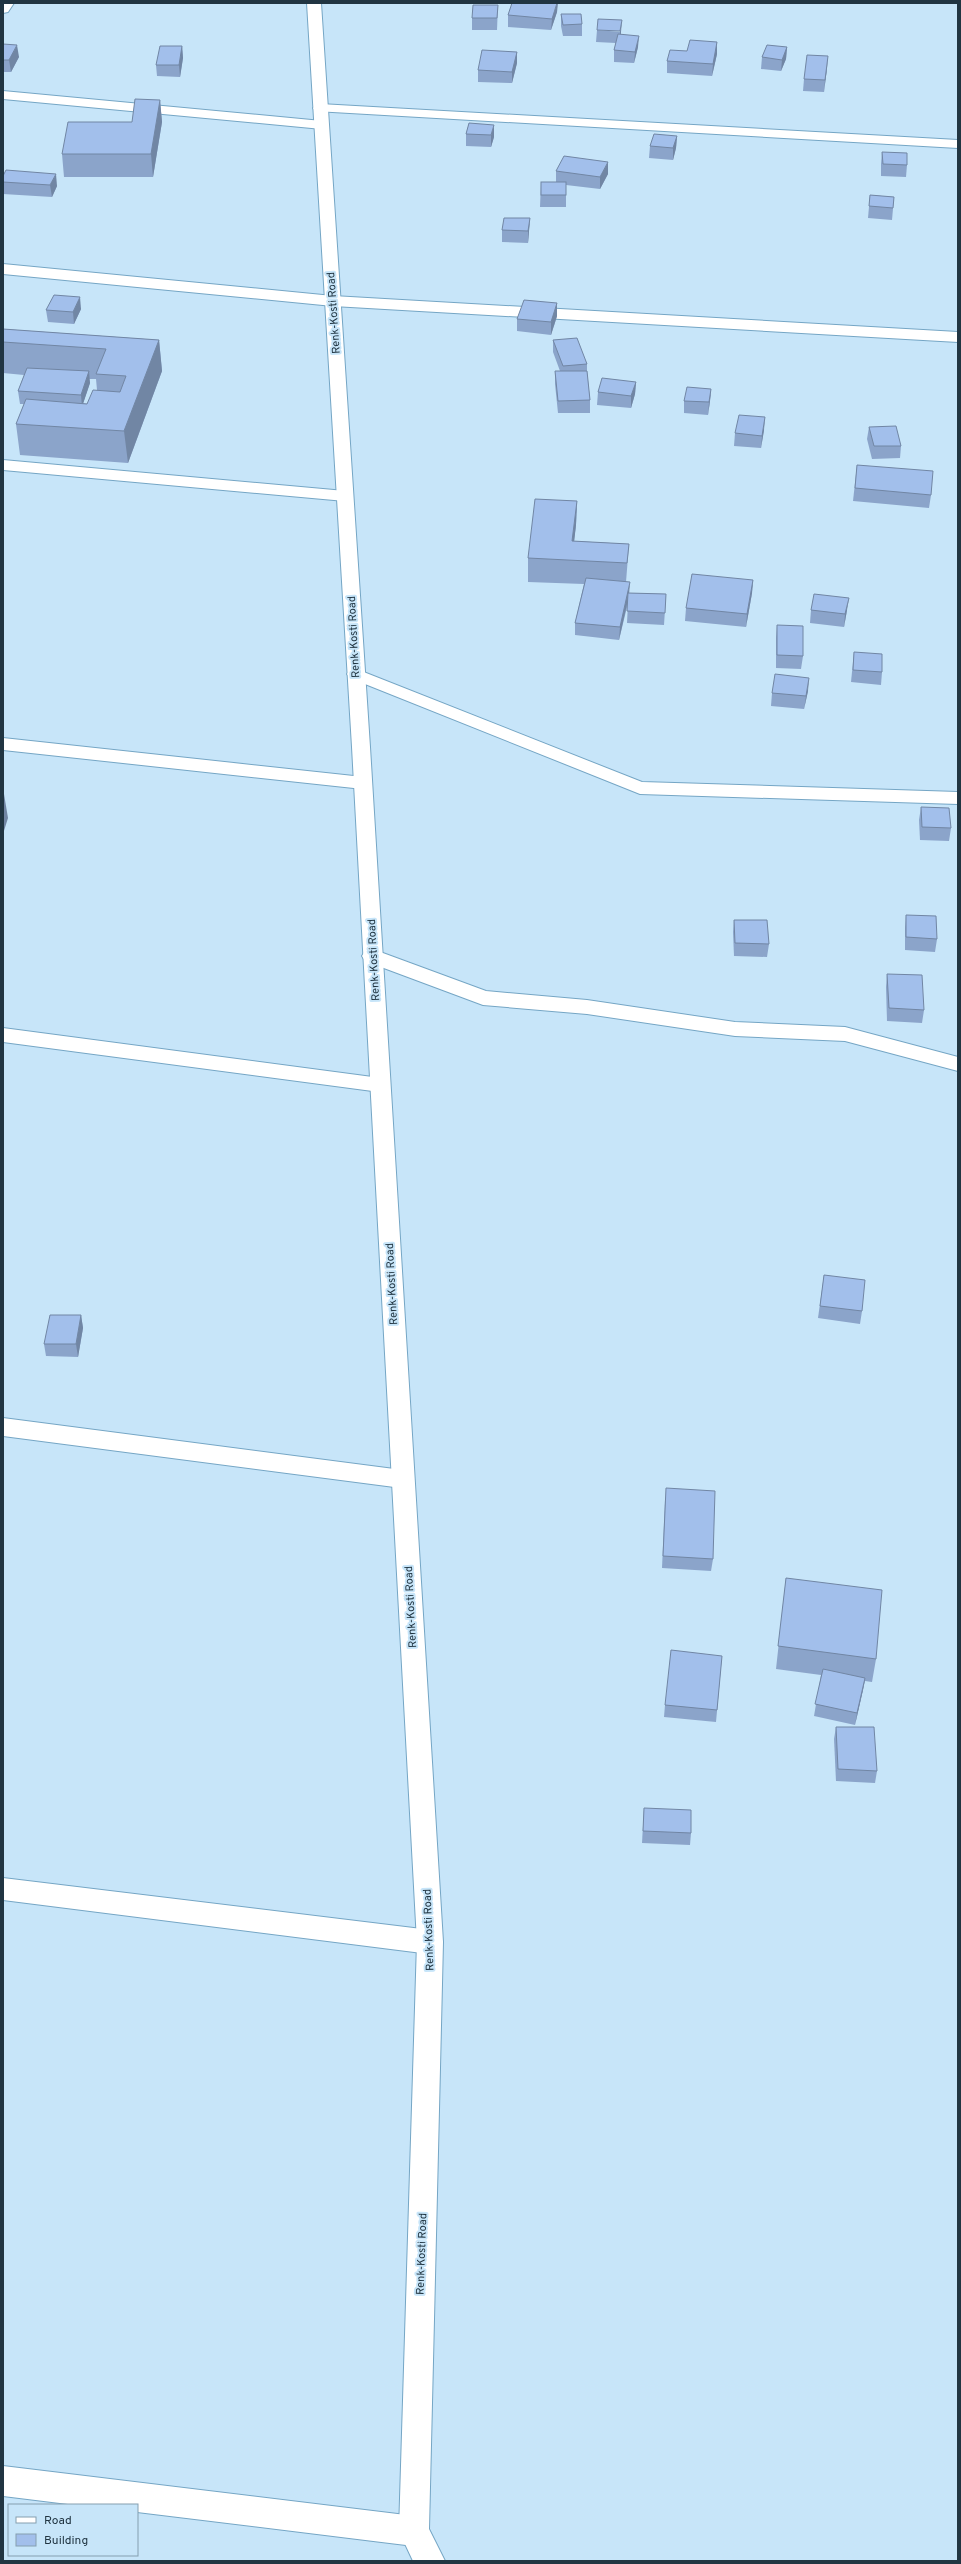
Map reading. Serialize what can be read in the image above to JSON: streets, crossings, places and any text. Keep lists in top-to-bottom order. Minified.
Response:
{"streets":{"street":["Renk-Kosti Road"]},"legend":["Road","Building"]}
